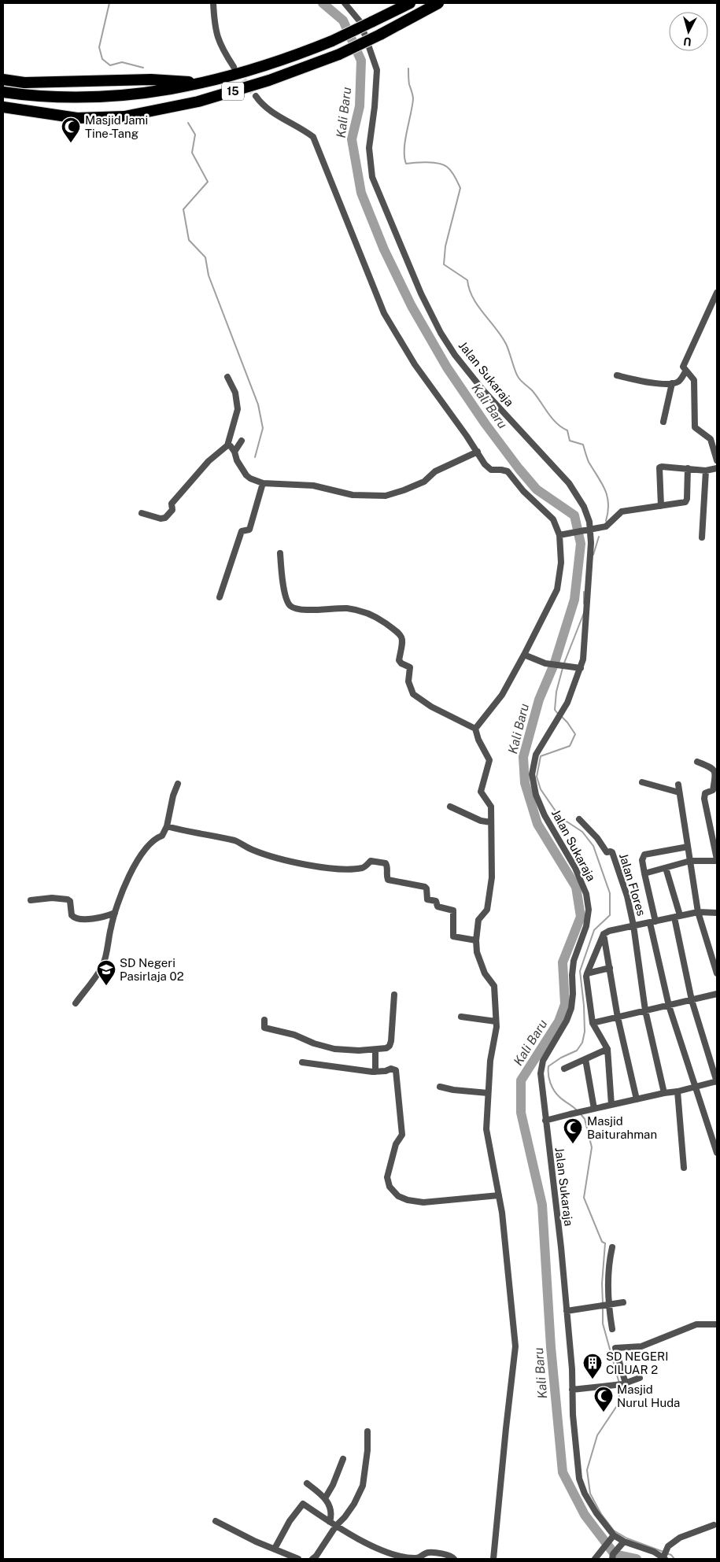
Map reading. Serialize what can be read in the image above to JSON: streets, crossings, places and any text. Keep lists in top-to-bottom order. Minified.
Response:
{"streets":{"highway":["15"],"street":["Jalan Sukaraja","Jalan Flores"]},"water":["Kali Baru"],"places":{"mosque":["Masjid Jami Tine-Tang","Masjid Baiturahman","Masjid Nurul Huda"],"school or university":["SD Negeri Pasirlaja 02"],"building":["SD NEGERI CILUAR 2"]},"north":"bottom"}
